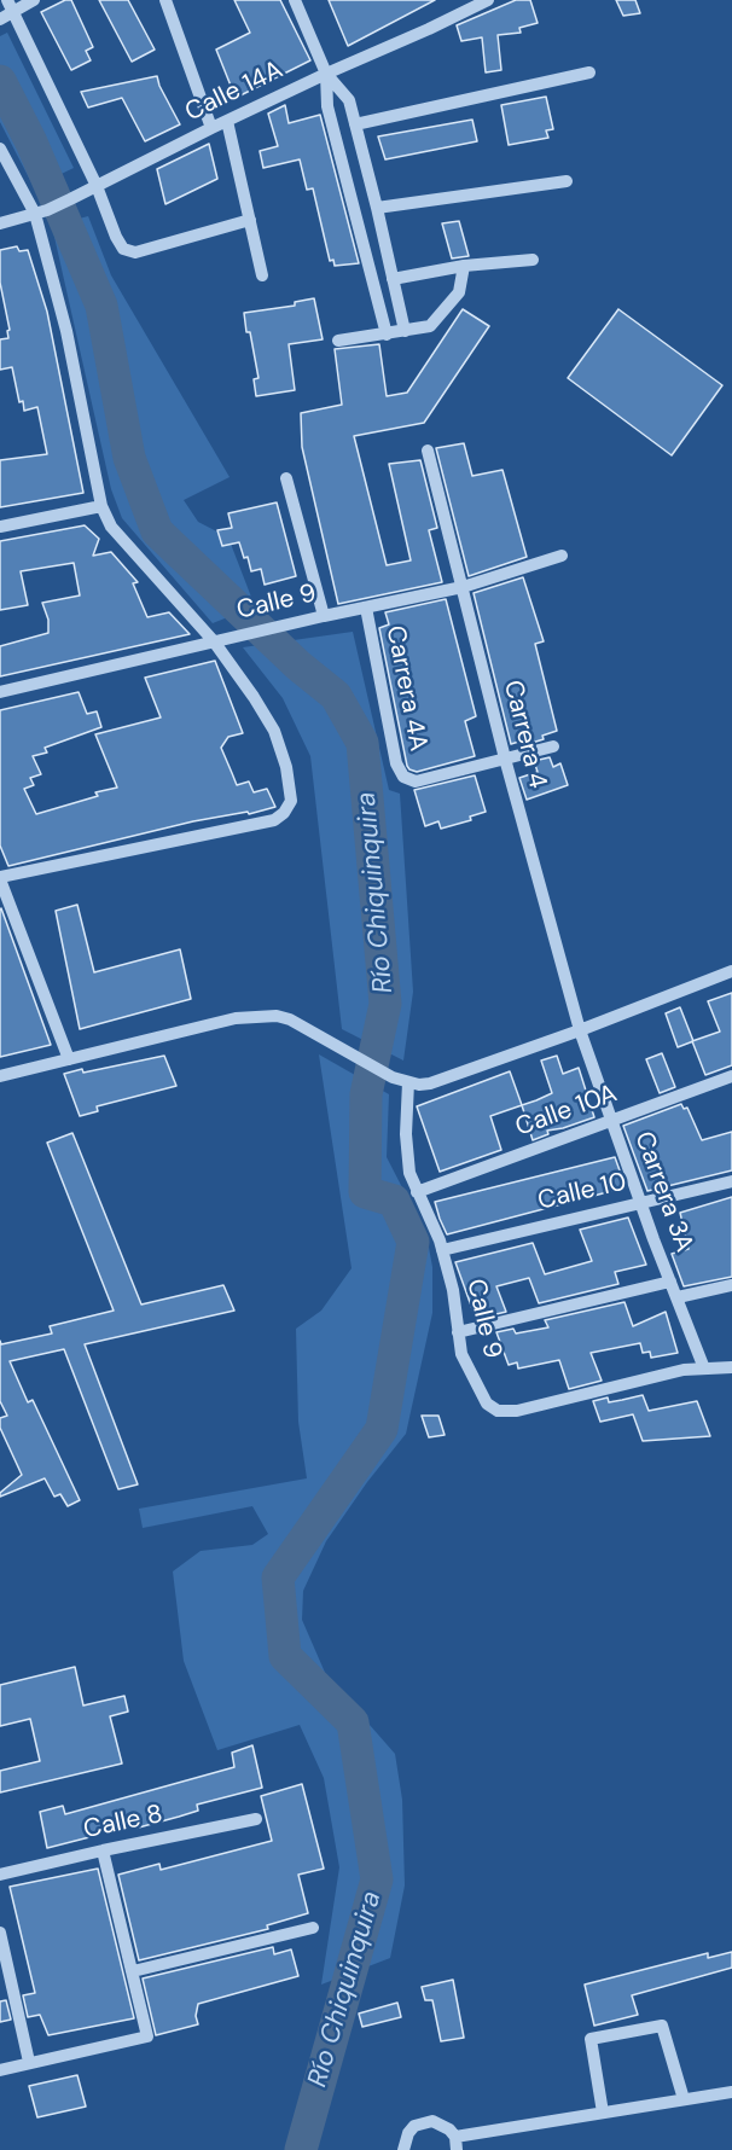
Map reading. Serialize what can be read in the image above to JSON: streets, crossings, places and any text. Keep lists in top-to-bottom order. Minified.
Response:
{"streets":{"street":["Calle 14A","Calle 9","Carrera 4A","Carrera 4","Calle 10A","Calle 10","Carrera 3A","Calle 8"]},"crossings":[["Calle 9","Carrera 4A"],["Calle 9","Carrera 4"],["Calle 9","Calle 10A"],["Calle 9","Calle 10"],["Calle 9","Carrera 3A"],["Carrera 4A","Carrera 4"],["Carrera 4","Carrera 3A"],["Calle 10A","Carrera 3A"],["Calle 10","Carrera 3A"]],"water":["Río Chiquinquira"]}
